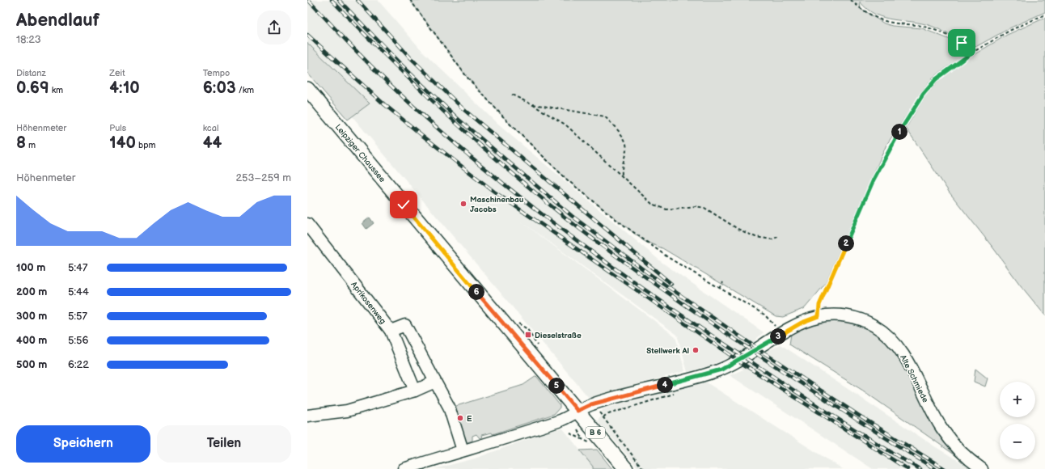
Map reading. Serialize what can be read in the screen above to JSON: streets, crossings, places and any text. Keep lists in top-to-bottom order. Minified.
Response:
{"streets":{"main road":["Leipziger Chaussee","B 6"],"street":["Aprikosenweg","Alte Schmiede"]},"crossings":[["Leipziger Chaussee","Alte Schmiede"]],"places":{"other":["Maschinenbau Jacobs","Stellwerk Al","E"],"transit":["Dieselstraße"]},"page":{"heading":["Abendlauf","18:23"],"stats":[["Distanz","0.69 km"],["Zeit","4:10"],["Tempo","6:03 /km"],["Höhenmeter","8 m"],["Puls","140 bpm"],["kcal","44"]],"pins":["1","2","6","3","4","5"],"chart":["Höhenmeter","253–259 m"],"list":[{"name":"100 m","note":"5:47"},{"name":"200 m","note":"5:44"},{"name":"300 m","note":"5:57"},{"name":"400 m","note":"5:56"},{"name":"500 m","note":"6:22"}],"map_buttons":["+","−"],"buttons":["Speichern","Teilen"]}}
